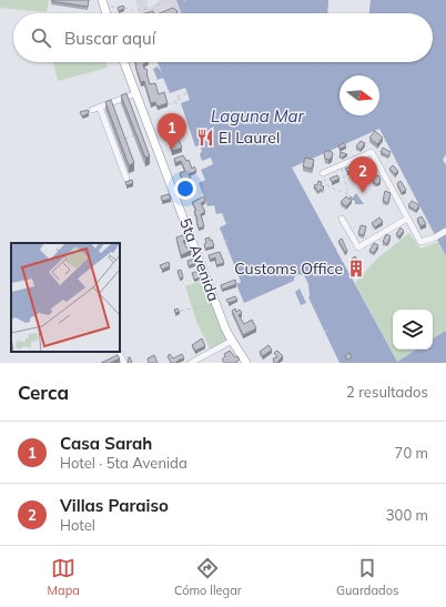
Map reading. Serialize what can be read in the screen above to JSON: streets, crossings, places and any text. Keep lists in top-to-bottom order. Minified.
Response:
{"streets":{"highway":["5ta Avenida"]},"water":["Laguna Mar"],"places":{"restaurant":["El Laurel"],"building":["Customs Office"]},"north":"right","page":{"search":"Buscar aquí","pins":["1","2"],"heading":["Cerca","2 resultados"],"list":[{"mark":"1","name":"Casa Sarah","note":"Hotel · 5ta Avenida","value":"70 m"},{"mark":"2","name":"Villas Paraiso","note":"Hotel","value":"300 m"}],"nav":["Mapa","Cómo llegar","Guardados"]}}
